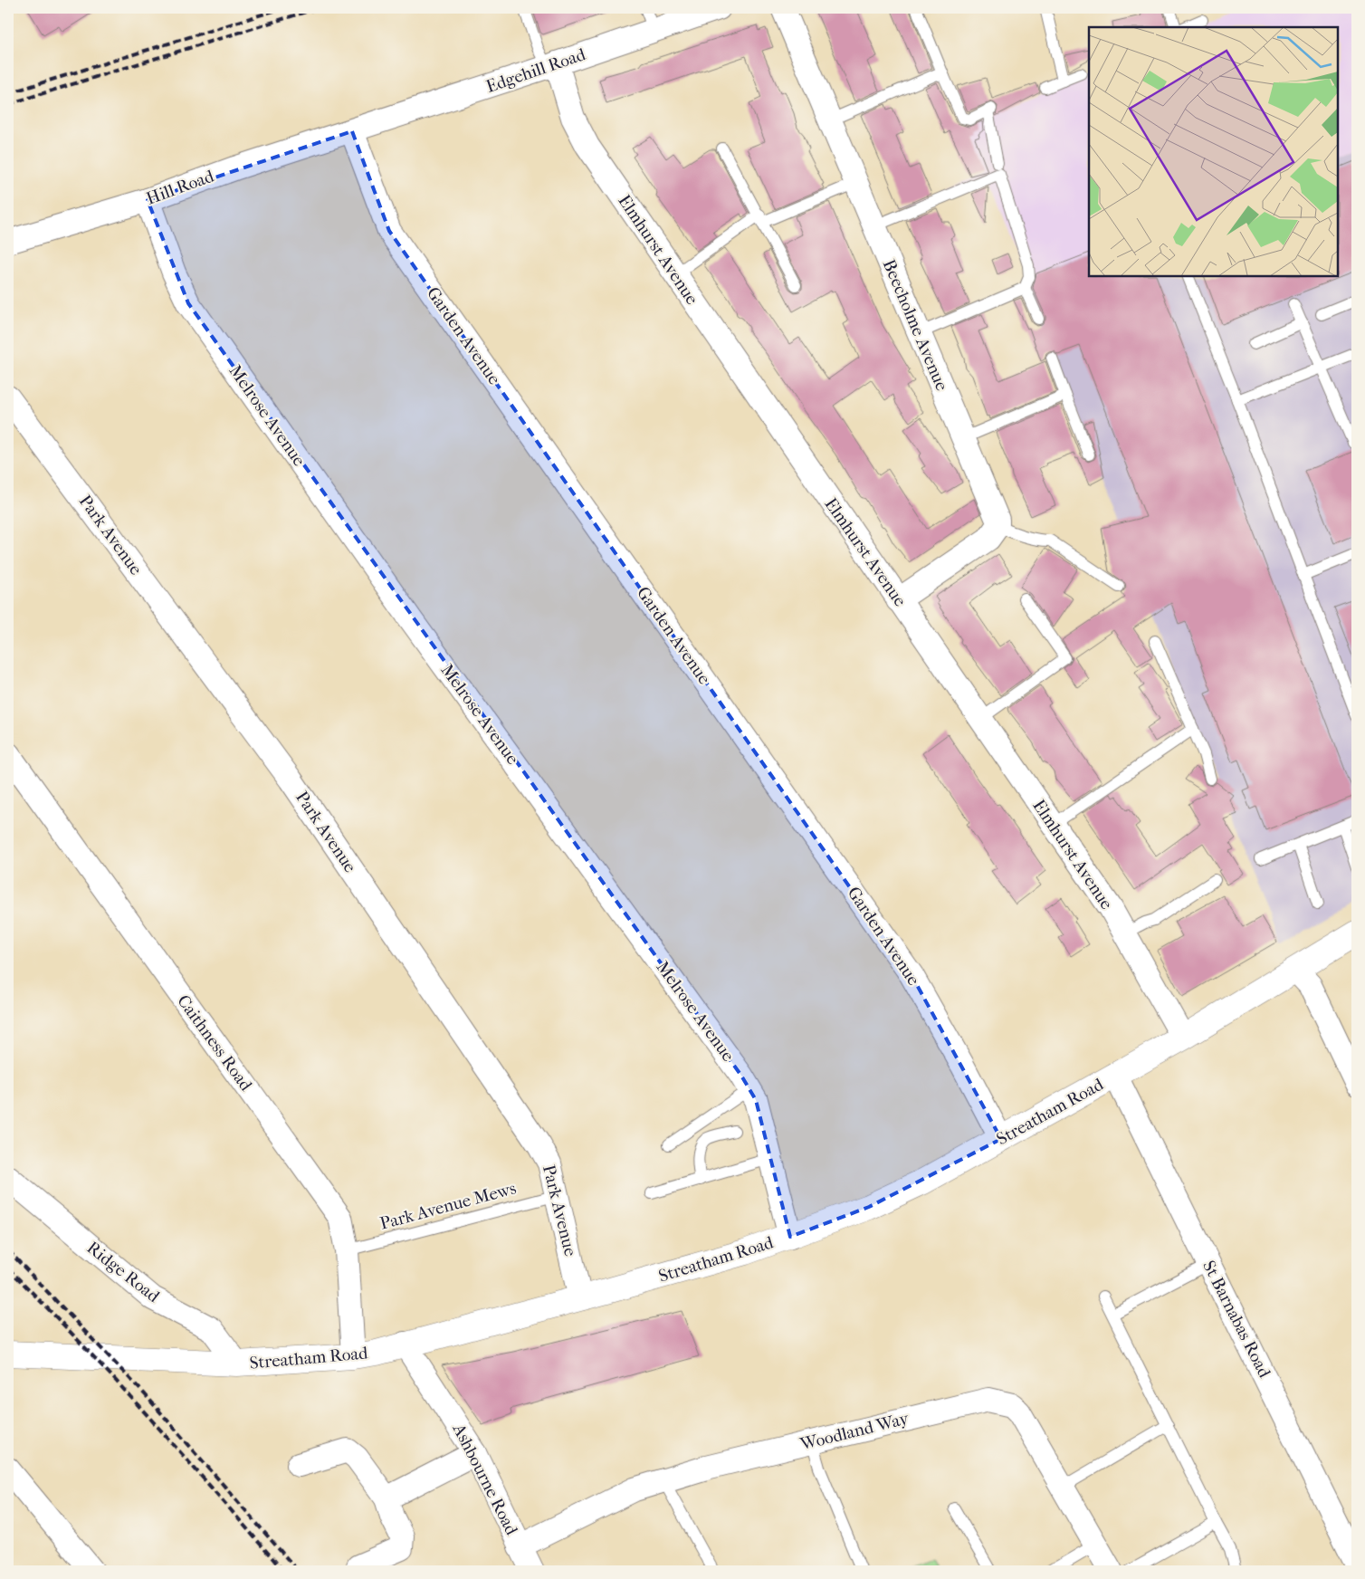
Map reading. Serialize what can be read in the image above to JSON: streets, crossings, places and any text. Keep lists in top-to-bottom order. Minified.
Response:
{"streets":{"main road":["Streatham Road"],"street":["Edgehill Road","Hill Road","Elmhurst Avenue","Beecholme Avenue","Garden Avenue","Melrose Avenue","Park Avenue","Caithness Road","Ridge Road","St Barnabas Road","Woodland Way","Ashbourne Road"],"lane":["Park Avenue Mews"]},"crossings":[["Edgehill Road","Hill Road"],["Edgehill Road","Elmhurst Avenue"],["Edgehill Road","Garden Avenue"],["Hill Road","Garden Avenue"],["Hill Road","Melrose Avenue"],["Elmhurst Avenue","Streatham Road"],["Garden Avenue","Streatham Road"],["Melrose Avenue","Streatham Road"],["Park Avenue","Streatham Road"],["Park Avenue","Park Avenue Mews"],["Caithness Road","Streatham Road"],["Caithness Road","Park Avenue Mews"],["Streatham Road","Ridge Road"],["Streatham Road","St Barnabas Road"],["Streatham Road","Ashbourne Road"],["Woodland Way","Ashbourne Road"]]}
